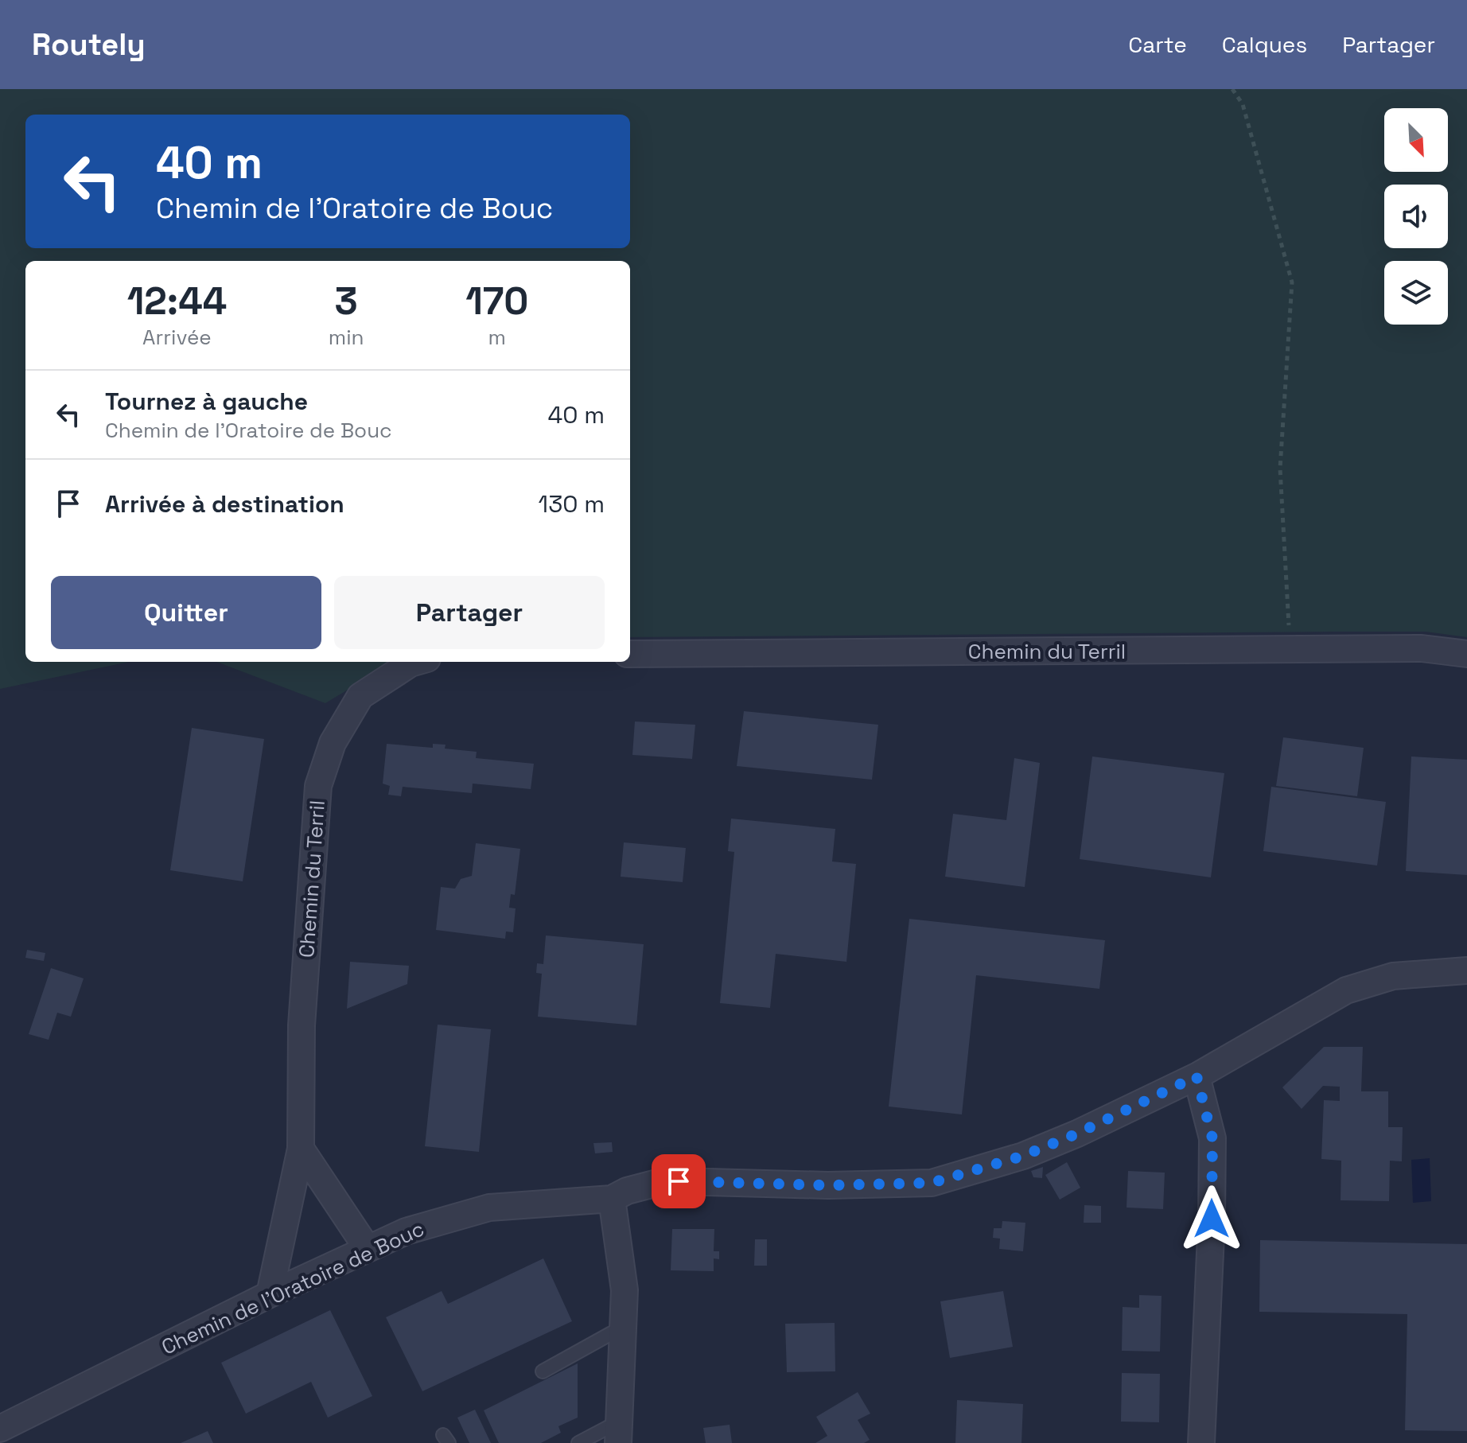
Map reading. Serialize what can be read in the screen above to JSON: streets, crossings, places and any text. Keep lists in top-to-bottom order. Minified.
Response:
{"streets":{"street":["Chemin du Terril","Chemin de l'Oratoire de Bouc"]},"crossings":[["Chemin du Terril","Chemin de l'Oratoire de Bouc"]],"north":"bottom right","page":{"header":"Routely","nav":["Carte","Calques","Partager"],"turn":["40 m","Chemin de l'Oratoire de Bouc"],"eta":["12:44","Arrivée","3","min","170","m"],"list":[{"name":"Tournez à gauche","note":"Chemin de l'Oratoire de Bouc","value":"40 m"},{"name":"Arrivée à destination","value":"130 m"}],"buttons":["Quitter","Partager"]}}
